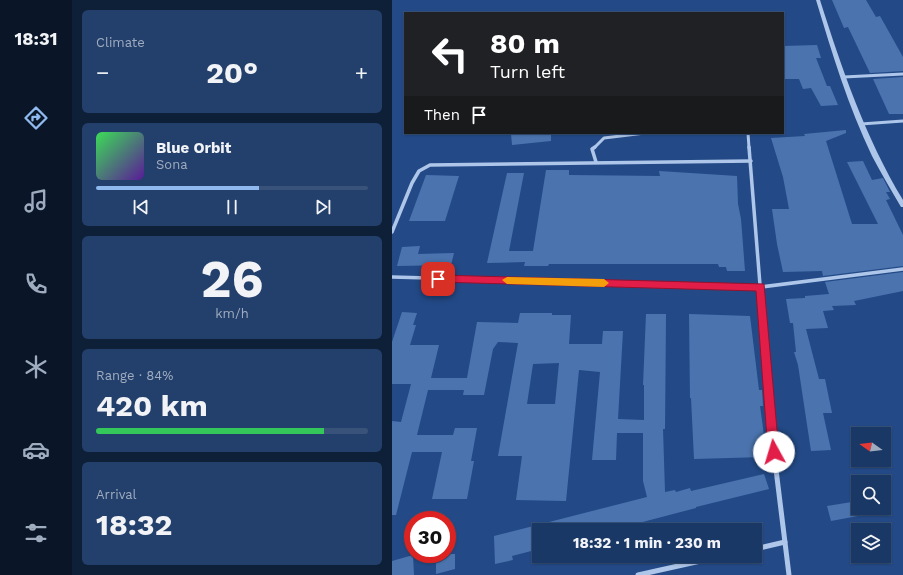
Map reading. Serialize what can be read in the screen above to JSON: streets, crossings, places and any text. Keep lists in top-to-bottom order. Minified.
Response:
{"north":"left","page":{"tabs":"18:31","tile":["Climate",["26","km/h"],["Range · 84%","420 km"],["Arrival","18:32"]],"turn":["80 m","Turn left"],"heat":["−","20°","+"],"then":"Then","song":["Blue Orbit","Sona"],"limit":"30","trip":"18:32 · 1 min · 230 m"}}
